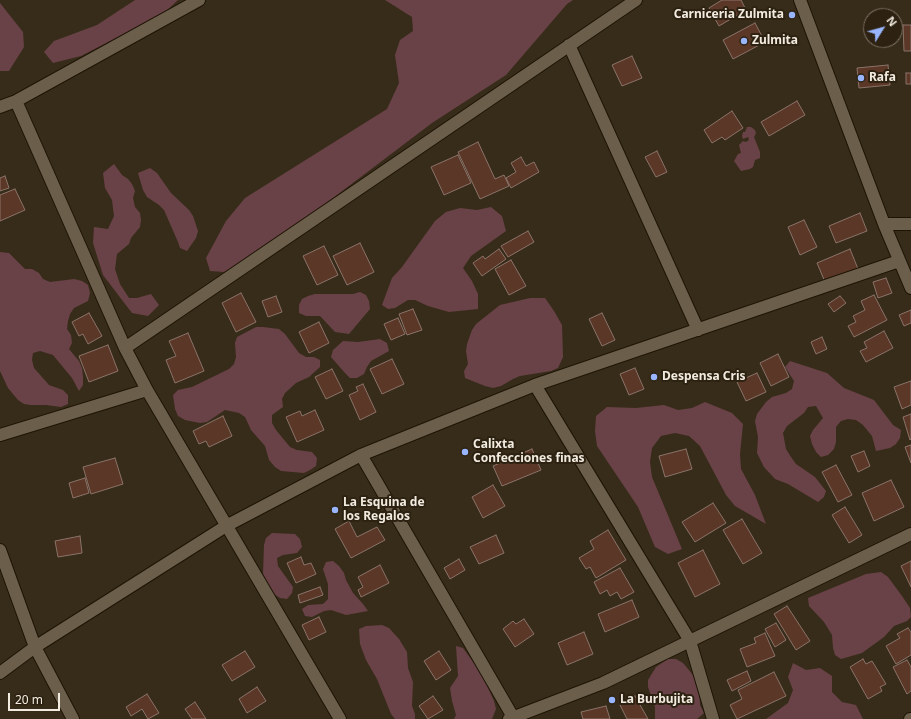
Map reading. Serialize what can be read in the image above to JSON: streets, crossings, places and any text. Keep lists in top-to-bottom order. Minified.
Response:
{"places":["Carniceria Zulmita","Zulmita","Rafa","Despensa Cris","Calixta Confecciones finas","La Esquina de los Regalos","La Burbujita"],"scale_bar":"20 m","north":"top right"}
